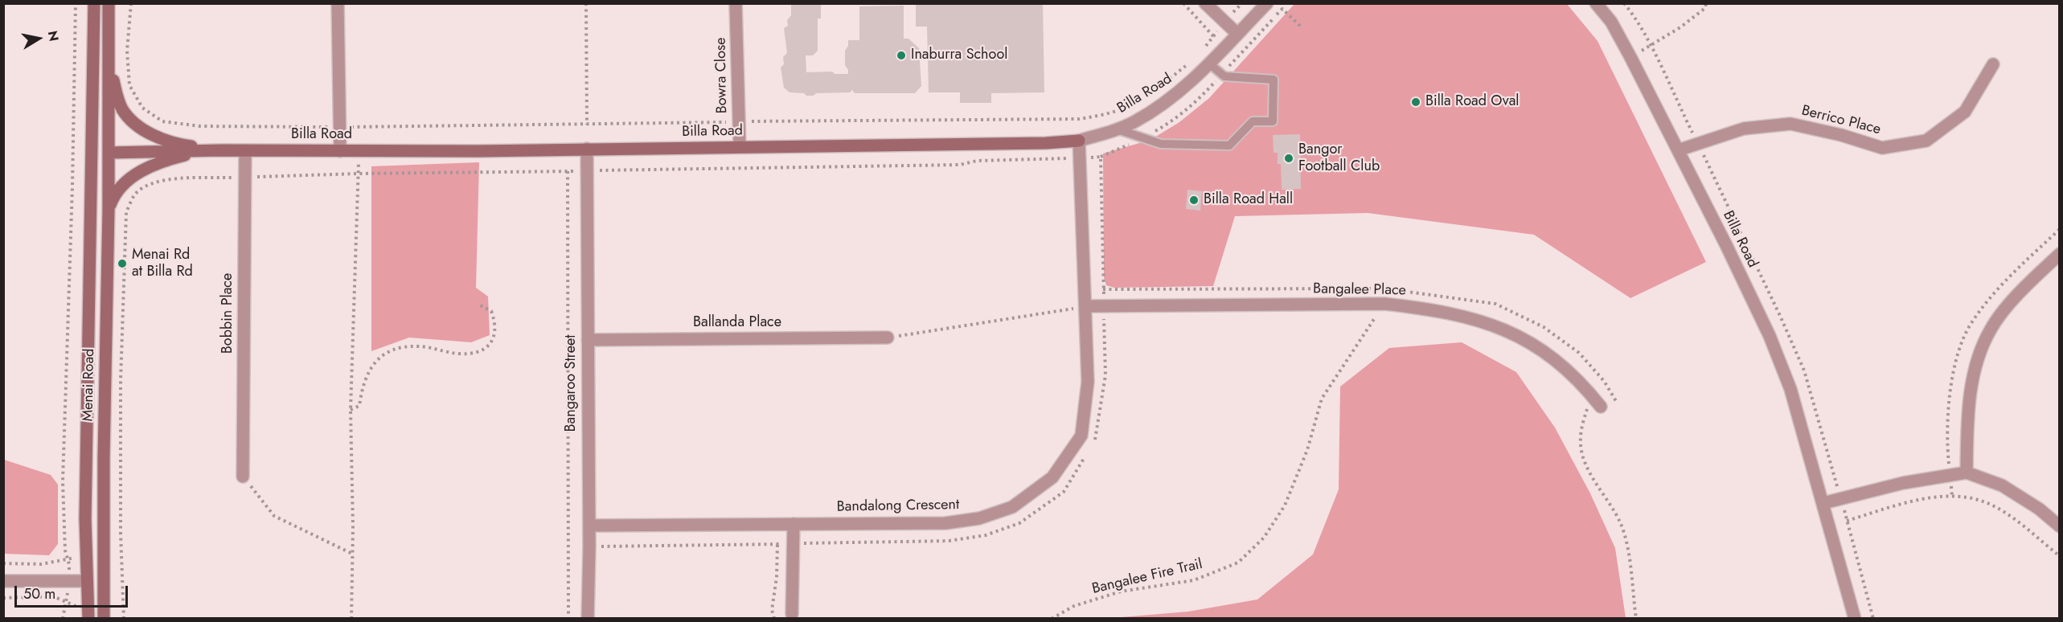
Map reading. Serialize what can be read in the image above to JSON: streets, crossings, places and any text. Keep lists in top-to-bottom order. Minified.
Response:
{"streets":{"main road":["Billa Road","Menai Road"],"street":["Bowra Close","Berrico Place","Bangalee Place","Bobbin Place","Ballanda Place","Bangaroo Street","Bandalong Crescent"],"path":["Bangalee Fire Trail"]},"crossings":[["Bowra Close","Billa Road"],["Billa Road","Berrico Place"],["Billa Road","Bobbin Place"],["Billa Road","Bangaroo Street"],["Billa Road","Menai Road"],["Billa Road","Bandalong Crescent"],["Bangalee Place","Bandalong Crescent"],["Bangalee Place","Bangalee Fire Trail"],["Ballanda Place","Bangaroo Street"],["Bangaroo Street","Bandalong Crescent"]],"places":["Inaburra School","Billa Road Oval","Bangor Football Club","Billa Road Hall","Menai Rd at Billa Rd"],"scale_bar":"50 m","north":"right"}
